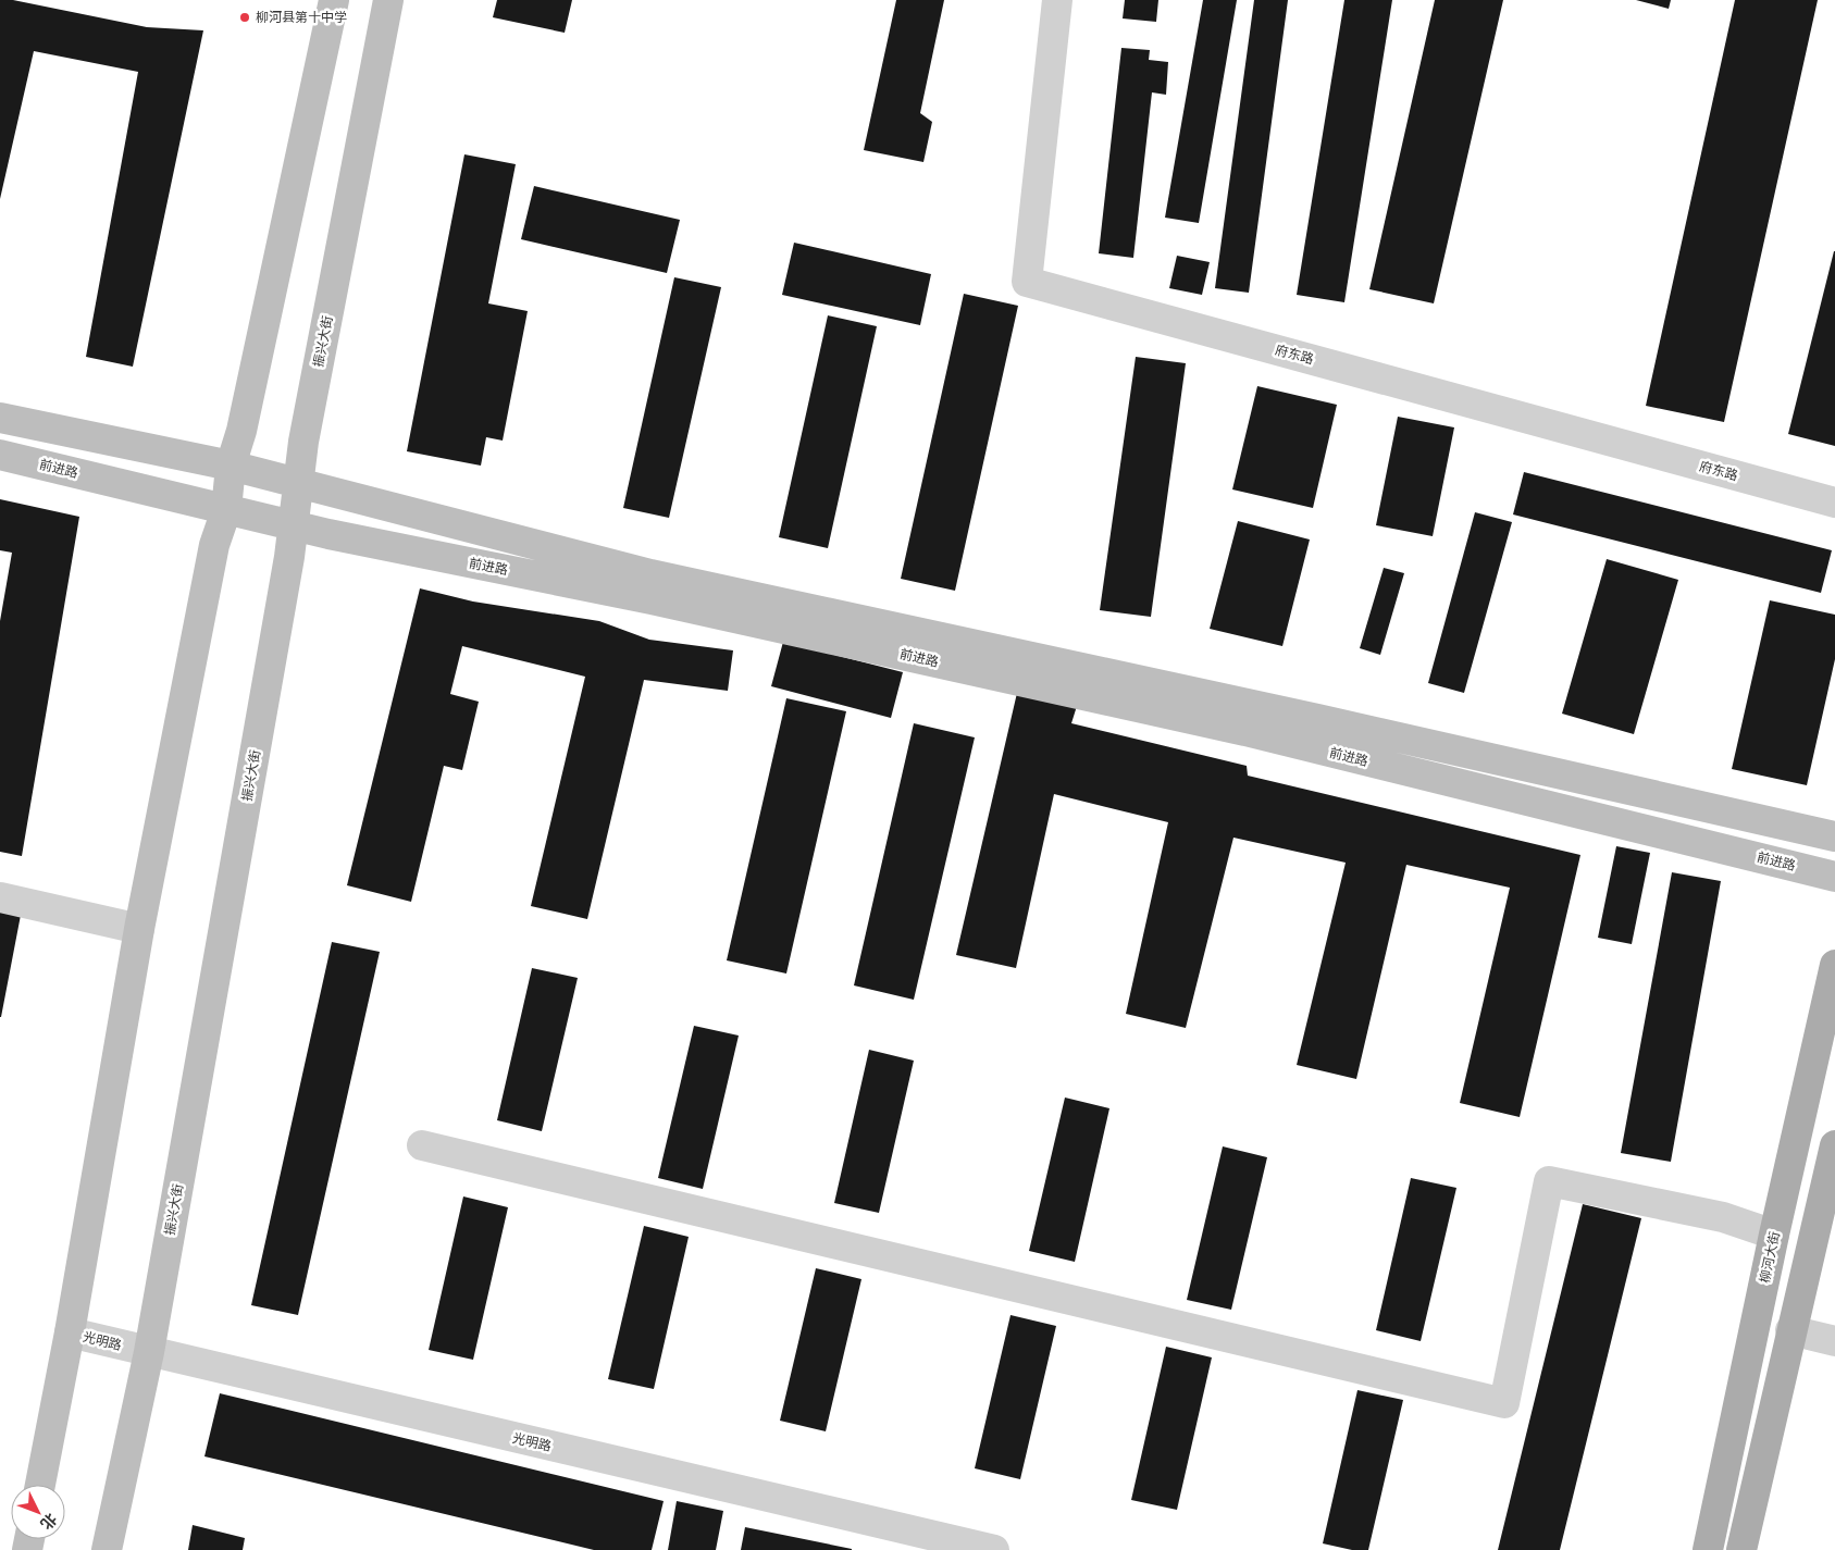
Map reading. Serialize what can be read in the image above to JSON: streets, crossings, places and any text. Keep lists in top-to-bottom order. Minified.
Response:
{"streets":{"main road":["柳河大街"],"street":["振兴大街","府东路","前进路","光明路"]},"crossings":[["振兴大街","前进路"],["振兴大街","光明路"]],"places":["柳河县第十中学"],"north":"bottom right"}
